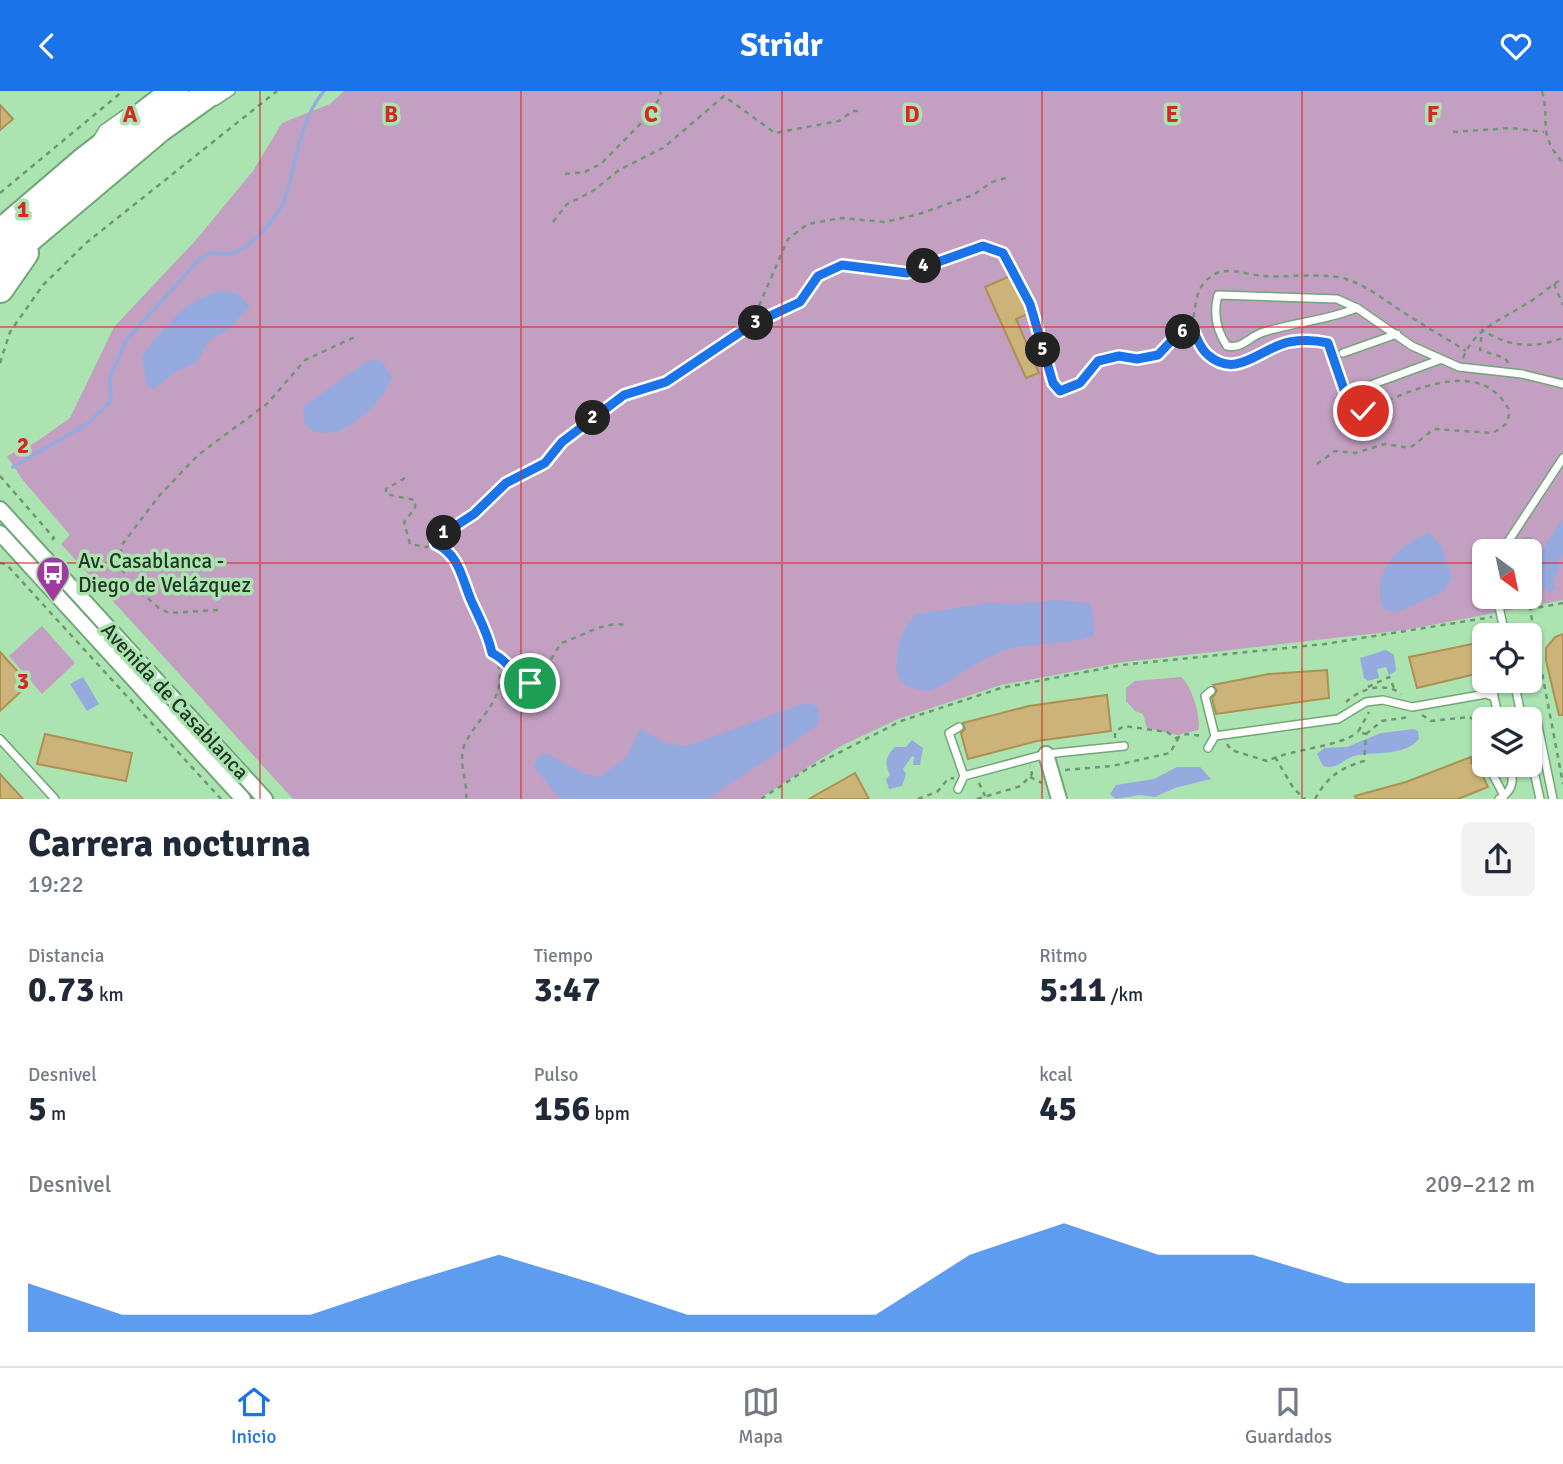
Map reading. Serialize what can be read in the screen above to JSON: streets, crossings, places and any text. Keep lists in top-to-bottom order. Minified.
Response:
{"streets":{"street":["Avenida de Casablanca"]},"places":{"bus stop":["Av. Casablanca - Diego de Velázquez"]},"north":"bottom right","page":{"header":"Stridr","pins":["4","3","6","5","2","1"],"heading":["Carrera nocturna","19:22"],"stats":[["Distancia","0.73 km"],["Tiempo","3:47"],["Ritmo","5:11 /km"],["Desnivel","5 m"],["Pulso","156 bpm"],["kcal","45"]],"chart":["Desnivel","209–212 m"],"tabs":["Inicio","Mapa","Guardados"]},"grid":{"columns":["A","B","C","D","E","F"],"rows":["1","2","3"]}}
